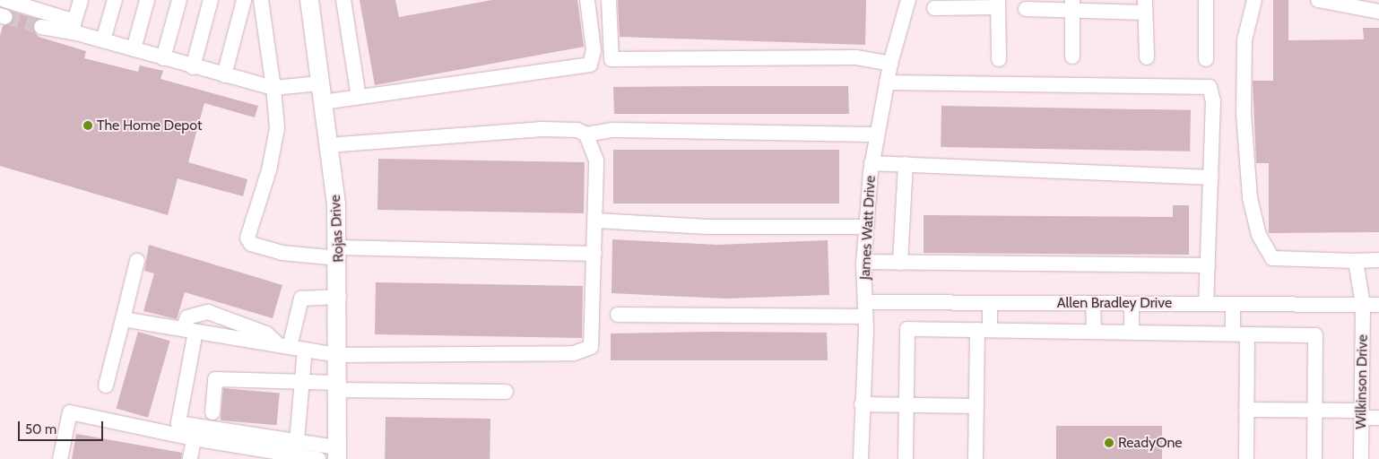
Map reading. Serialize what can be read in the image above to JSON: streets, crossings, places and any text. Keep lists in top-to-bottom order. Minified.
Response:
{"streets":{"main road":["Rojas Drive"],"street":["James Watt Drive","Allen Bradley Drive","Wilkinson Drive"]},"crossings":[["James Watt Drive","Allen Bradley Drive"],["Allen Bradley Drive","Wilkinson Drive"]],"places":["The Home Depot","ReadyOne"],"scale_bar":"50 m"}
